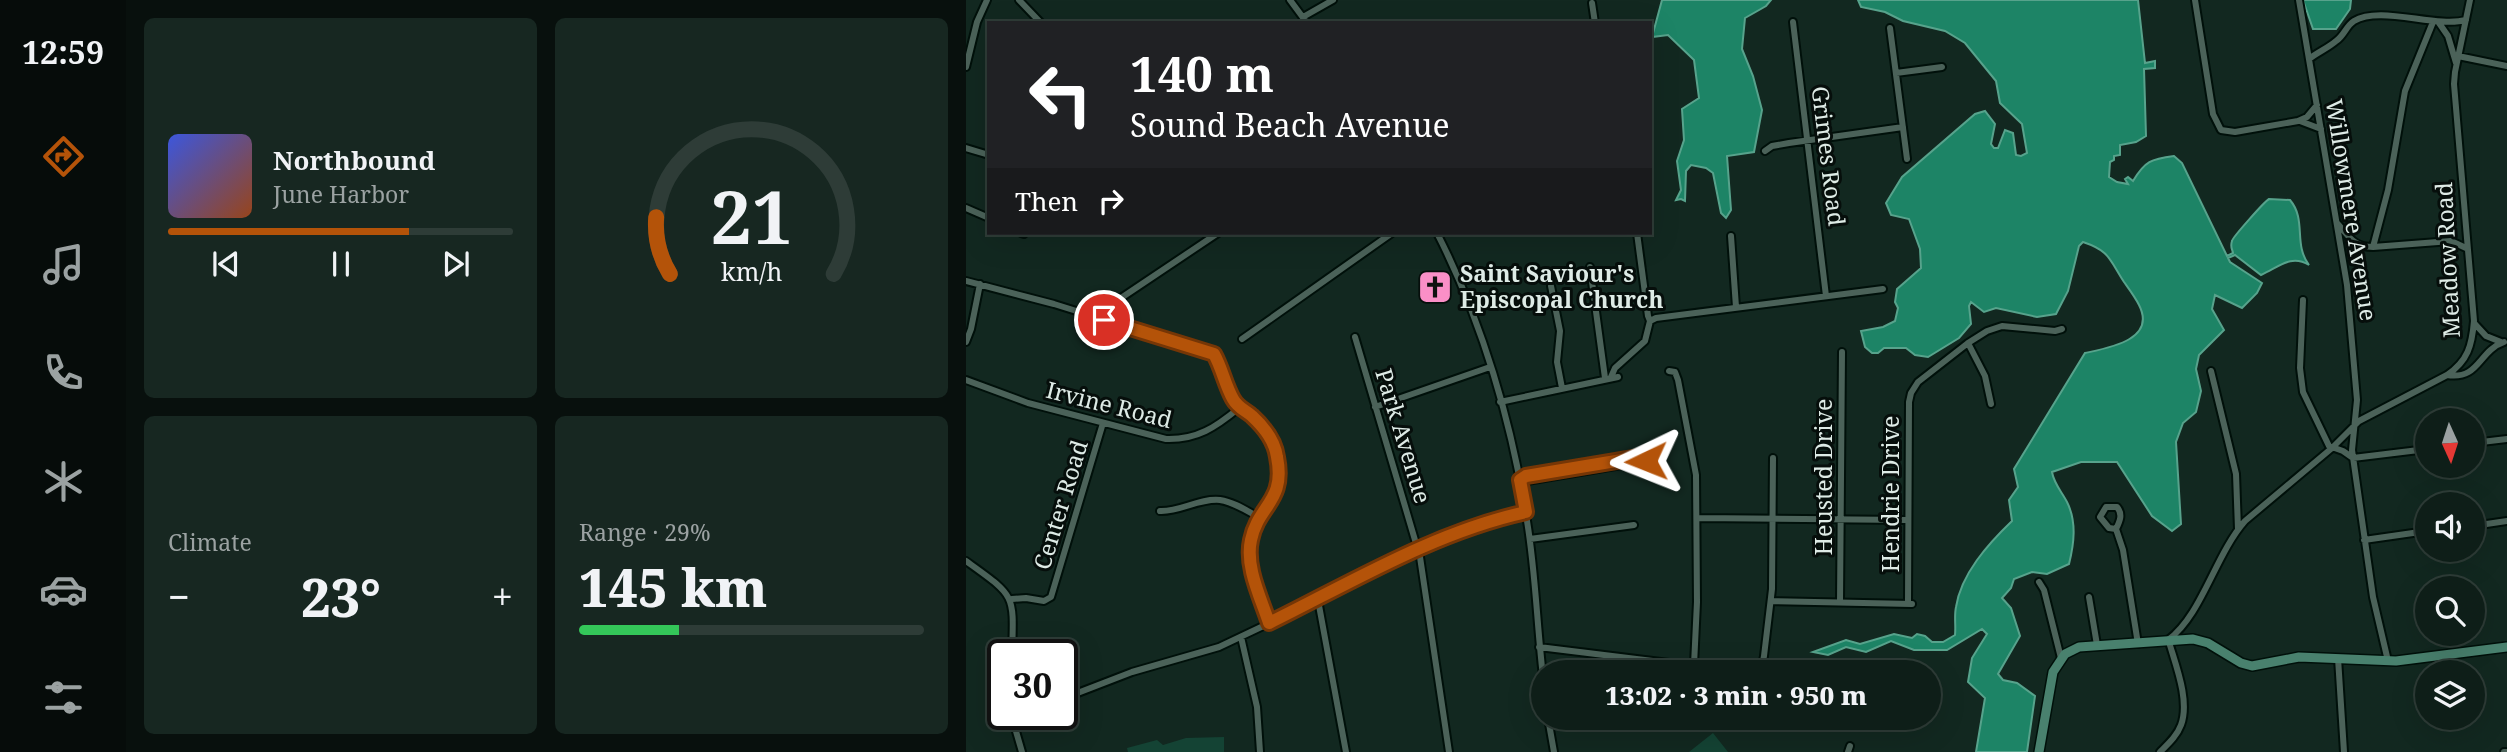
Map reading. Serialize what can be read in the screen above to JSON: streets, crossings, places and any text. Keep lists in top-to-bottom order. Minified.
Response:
{"streets":{"street":["Grimes Road","Willowmere Avenue","Meadow Road","Irvine Road","Park Avenue","Heusted Drive","Hendrie Drive","Center Road"]},"crossings":[["Willowmere Avenue","Meadow Road"],["Irvine Road","Center Road"],["Heusted Drive","Hendrie Drive"]],"places":{"church":["Saint Saviour's Episcopal Church"]},"north":"bottom","page":{"tabs":"12:59","turn":["140 m","Sound Beach Avenue"],"song":["Northbound","June Harbor"],"then":"Then","tile":["Climate",["Range · 29%","145 km"]],"heat":["−","23°","+"],"limit":"30","trip":"13:02 · 3 min · 950 m","gauge":["21","km/h"]}}
